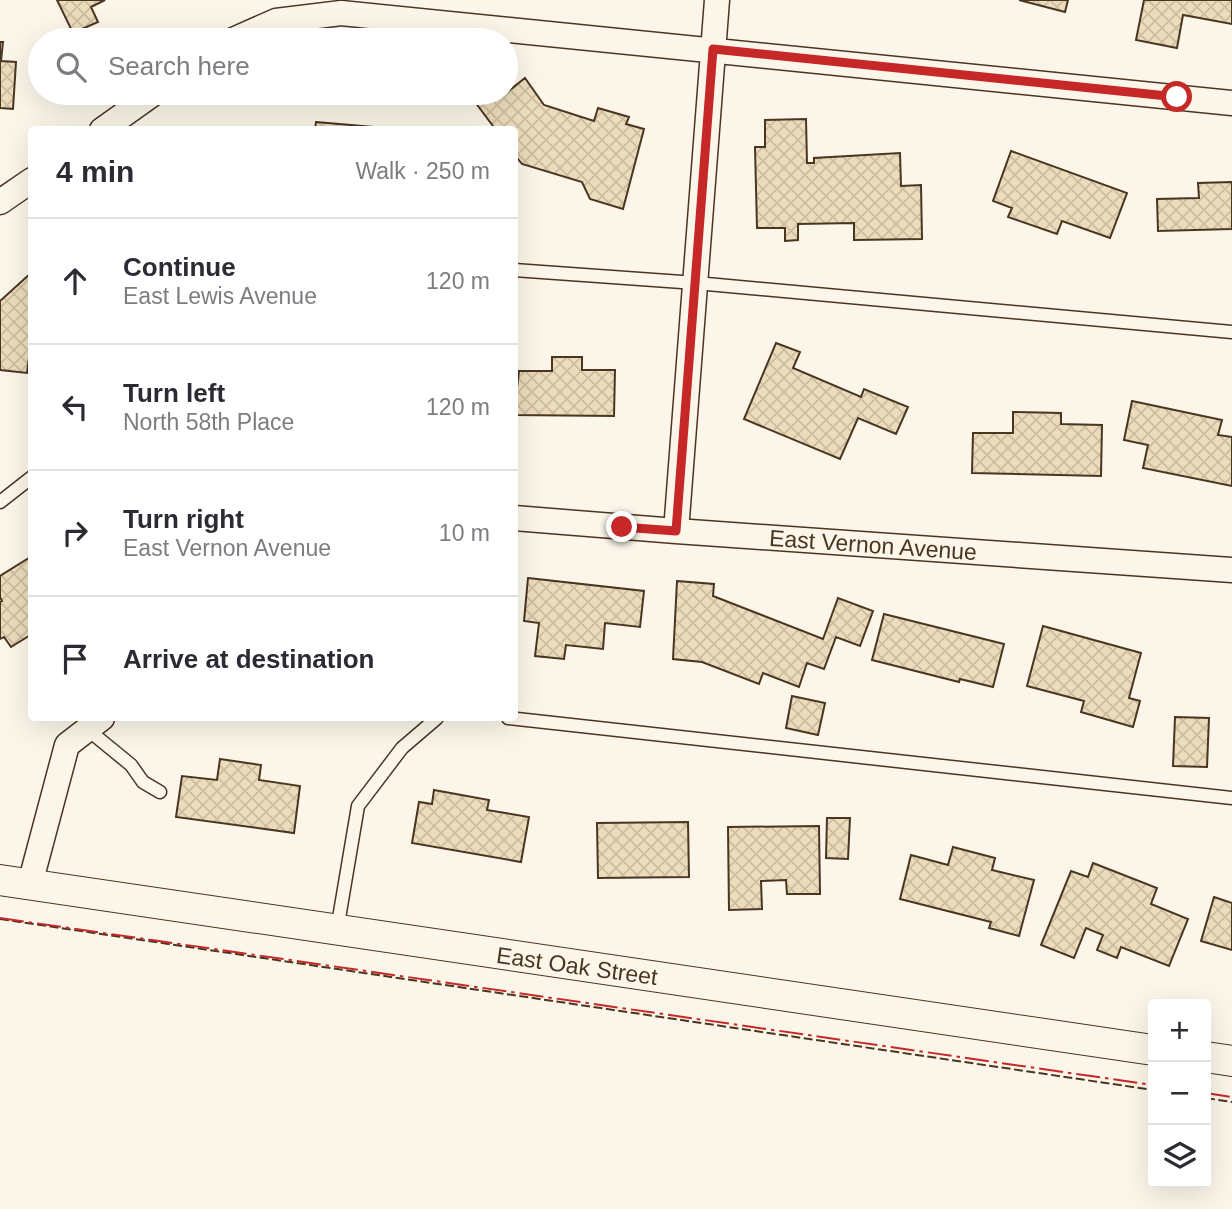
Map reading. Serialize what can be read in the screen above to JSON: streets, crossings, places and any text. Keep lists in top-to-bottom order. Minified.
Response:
{"streets":{"street":["East Vernon Avenue","East Oak Street"]},"page":{"search":"Search here","heading":["4 min","Walk · 250 m"],"list":[["Continue","East Lewis Avenue","120 m"],["Turn left","North 58th Place","120 m"],["Turn right","East Vernon Avenue","10 m"],"Arrive at destination"],"map_buttons":["+","−"]}}
